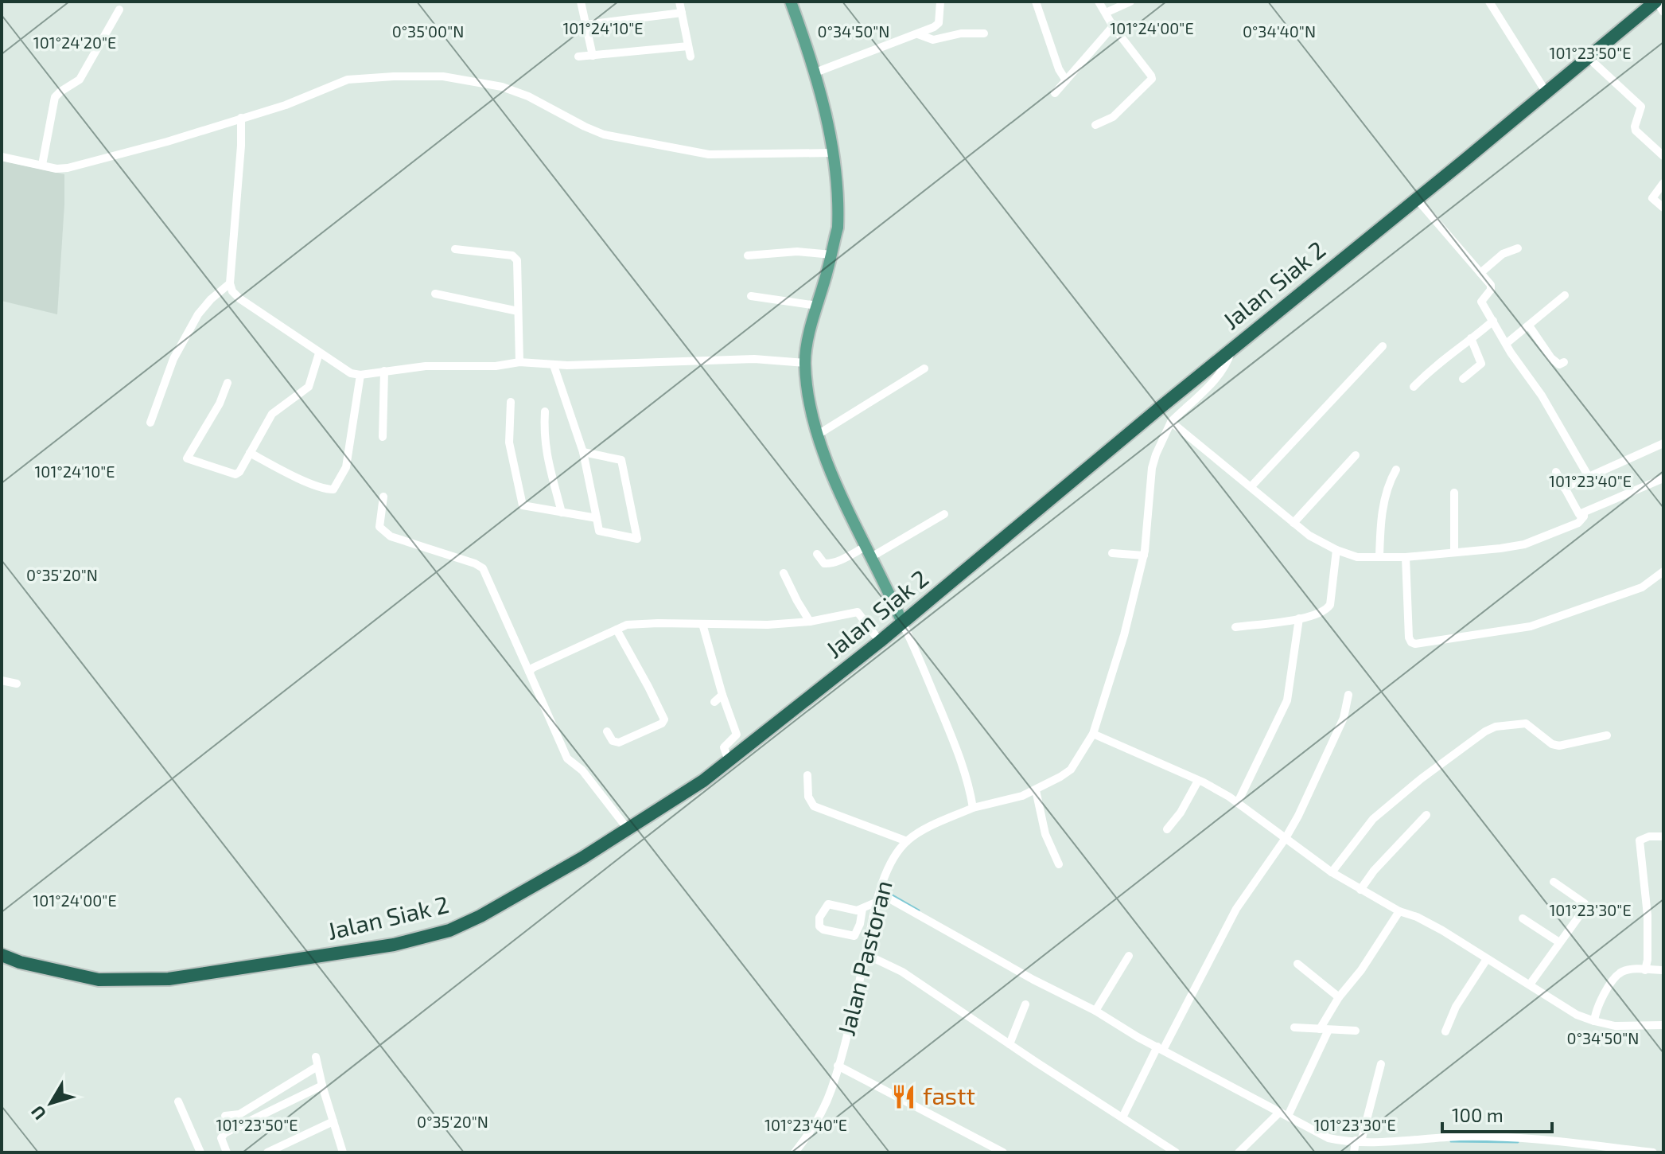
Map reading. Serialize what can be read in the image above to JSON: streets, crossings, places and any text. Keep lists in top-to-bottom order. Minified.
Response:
{"streets":{"highway":["Jalan Siak 2"],"street":["Jalan Pastoran"]},"places":{"restaurant":["fastt"]},"scale_bar":"100 m","north":"bottom left","coordinates":["101°24'10\"E","101°24'00\"E","0°35'00\"N","0°34'50\"N","0°34'40\"N","101°24'20\"E","101°23'50\"E","101°23'40\"E","0°35'20\"N","101°23'30\"E"]}
